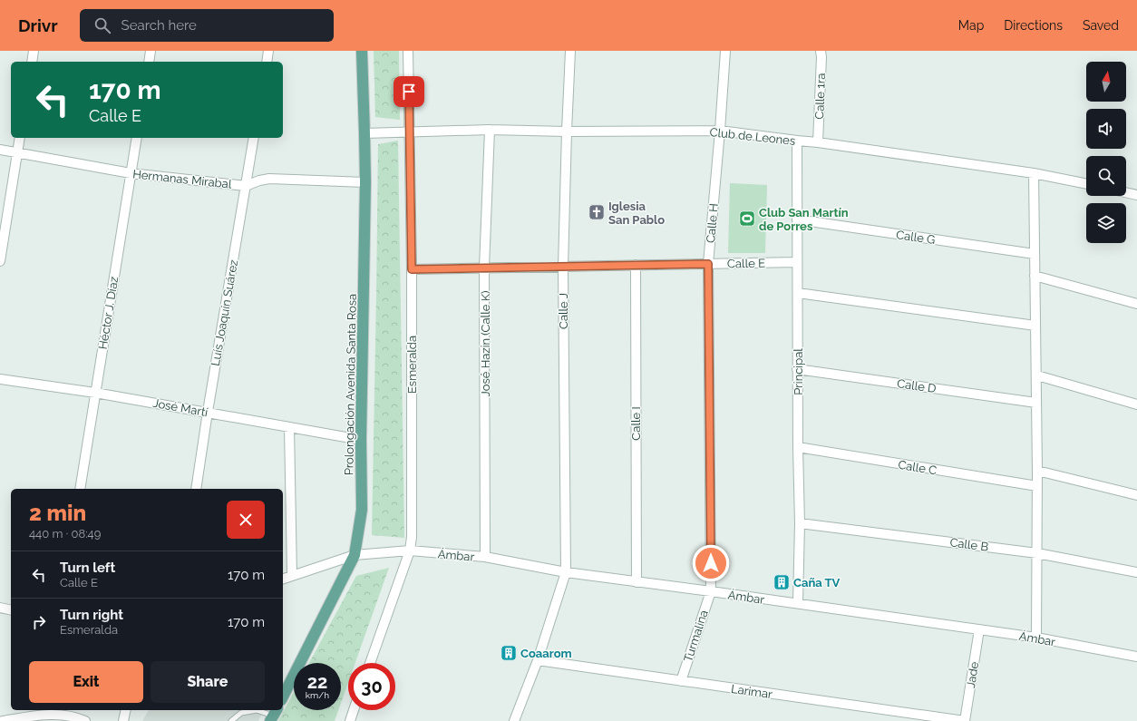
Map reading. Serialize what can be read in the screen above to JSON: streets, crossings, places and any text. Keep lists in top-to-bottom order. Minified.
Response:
{"streets":{"main road":["Prolongación Avenida Santa Rosa"],"street":["Calle 1ra","Club de Leones","Hermanas Mirabal","Calle H","Calle G","Calle E","Calle J","Héctor J. Díaz","Luís Joaquín Suárez","José Hazin (Calle K)","Esmeralda","Principal","Calle D","José Martí","Calle I","Calle C","Calle B","Ámbar","Turmalina","Jade","Larimar"]},"crossings":[["Calle 1ra","Club de Leones"],["Club de Leones","Calle H"],["Club de Leones","Calle J"],["Club de Leones","José Hazin (Calle K)"],["Club de Leones","Esmeralda"],["Club de Leones","Principal"],["Club de Leones","Prolongación Avenida Santa Rosa"],["Hermanas Mirabal","Héctor J. Díaz"],["Hermanas Mirabal","Luís Joaquín Suárez"],["Hermanas Mirabal","Prolongación Avenida Santa Rosa"],["Calle H","Calle E"],["Calle H","Ámbar"],["Calle H","Turmalina"],["Calle G","Principal"],["Calle E","Calle J"],["Calle E","José Hazin (Calle K)"],["Calle E","Esmeralda"],["Calle E","Principal"],["Calle E","Calle I"],["Calle J","Ámbar"],["Calle J","Larimar"],["Héctor J. Díaz","José Martí"],["Luís Joaquín Suárez","José Martí"],["José Hazin (Calle K)","Ámbar"],["Esmeralda","Ámbar"],["Principal","Calle D"],["Principal","Calle C"],["Principal","Calle B"],["Principal","Ámbar"],["Prolongación Avenida Santa Rosa","José Martí"],["Prolongación Avenida Santa Rosa","Ámbar"],["Calle I","Ámbar"],["Ámbar","Turmalina"],["Ámbar","Jade"],["Turmalina","Larimar"],["Jade","Larimar"]],"places":{"church":["Iglesia San Pablo"],"sports":["Club San Martín de Porres"],"building":["Caña TV","Coaarom"]},"north":"top","page":{"header":"Drivr","search":"Search here","nav":["Map","Directions","Saved"],"turn":["170 m","Calle E"],"heading":["2 min","440 m · 08:49"],"list":[{"name":"Turn left","note":"Calle E","value":"170 m"},{"name":"Turn right","note":"Esmeralda","value":"170 m"}],"buttons":["Exit","Share"],"speed":"22 km/h","limit":"30"}}
